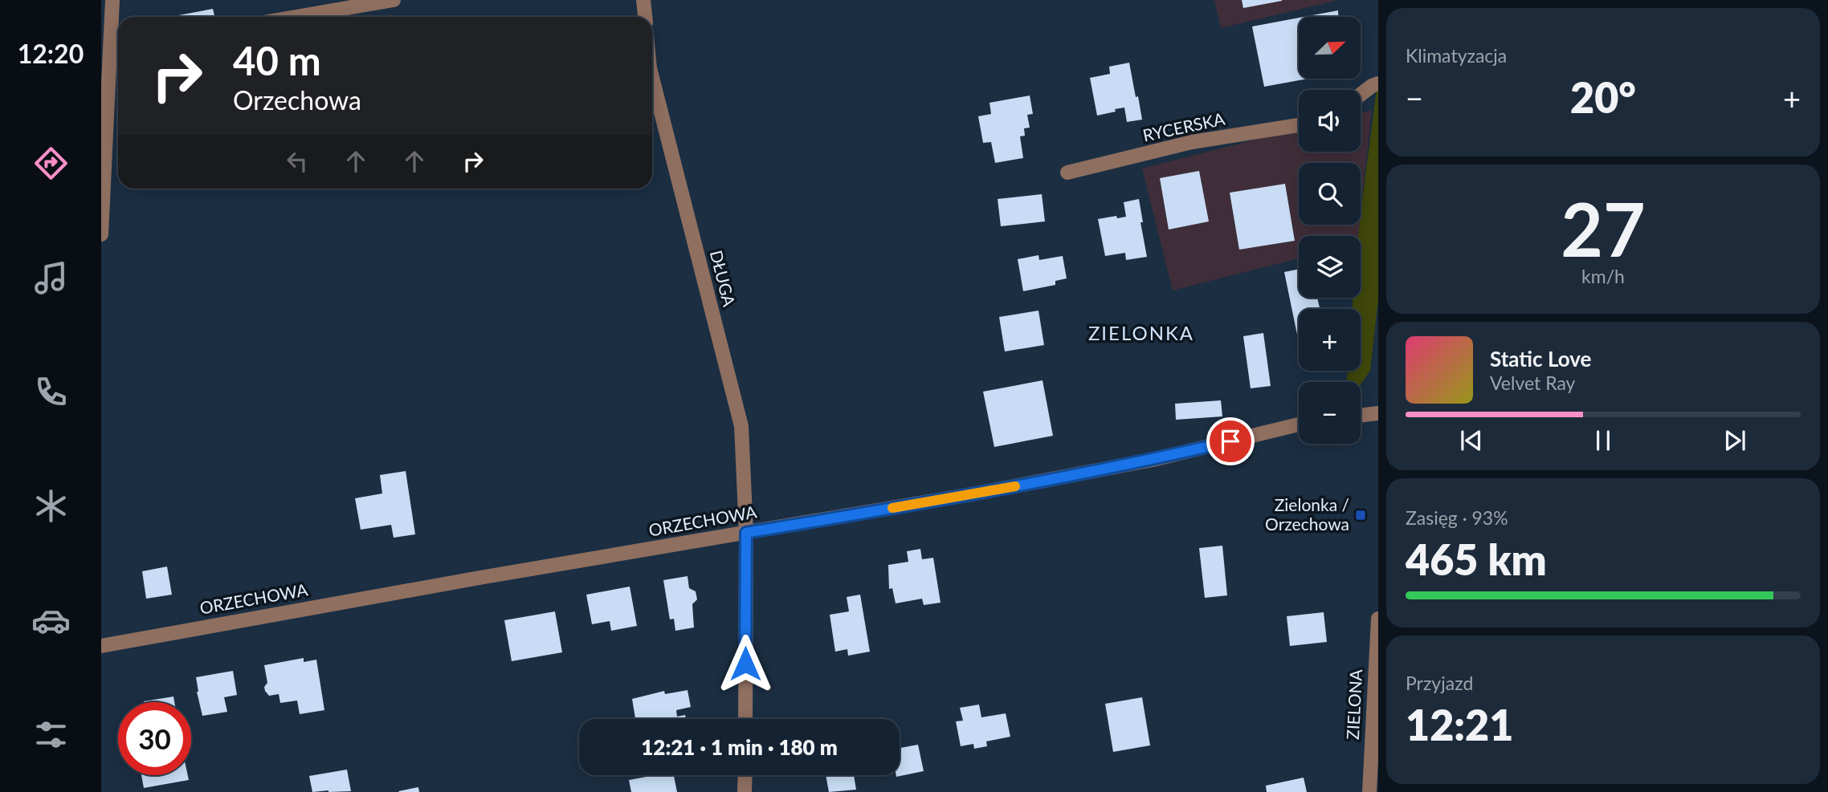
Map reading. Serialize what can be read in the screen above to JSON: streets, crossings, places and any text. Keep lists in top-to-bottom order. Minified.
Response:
{"streets":{"street":["RYCERSKA","DŁUGA","ORZECHOWA","ZIELONA"]},"crossings":[["DŁUGA","ORZECHOWA"]],"districts":["ZIELONKA"],"places":{"transit":["Zielonka / Orzechowa"]},"north":"top right","page":{"tabs":"12:20","tile":["Klimatyzacja",["27","km/h"],["Zasięg · 93%","465 km"],["Przyjazd","12:21"]],"map_buttons":["+","−"],"turn":["40 m","Orzechowa"],"heat":["−","20°","+"],"song":["Static Love","Velvet Ray"],"limit":"30","trip":"12:21 · 1 min · 180 m"}}
